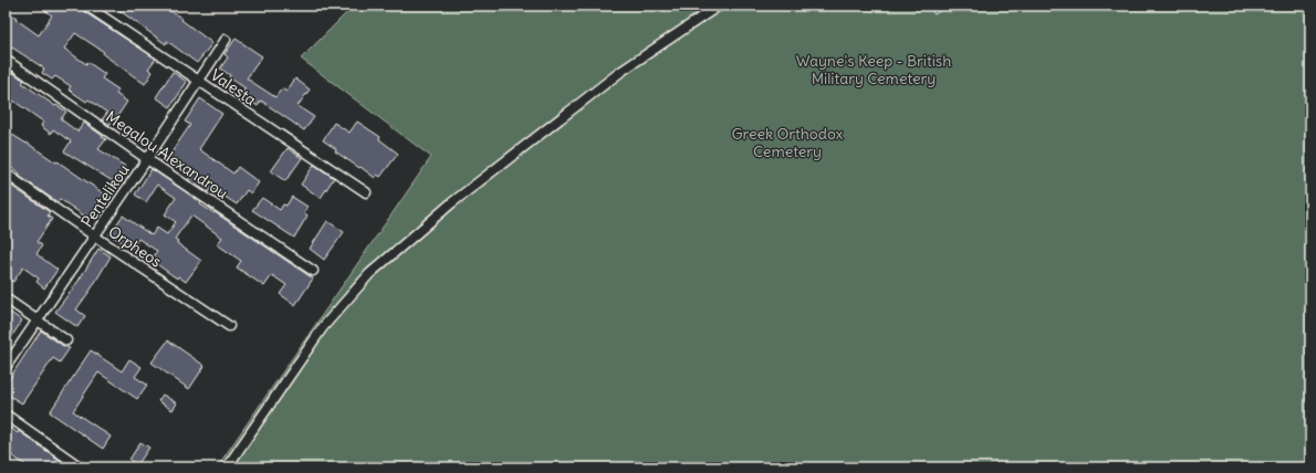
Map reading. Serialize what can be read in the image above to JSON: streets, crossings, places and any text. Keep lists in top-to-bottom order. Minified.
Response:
{"streets":{"street":["Valesta","Megalou Alexandrou","Pentelikou","Orpheos"]},"crossings":[["Valesta","Pentelikou"],["Megalou Alexandrou","Pentelikou"],["Pentelikou","Orpheos"]],"parks":["Wayne's Keep - British Military Cemetery","Greek Orthodox Cemetery"]}
